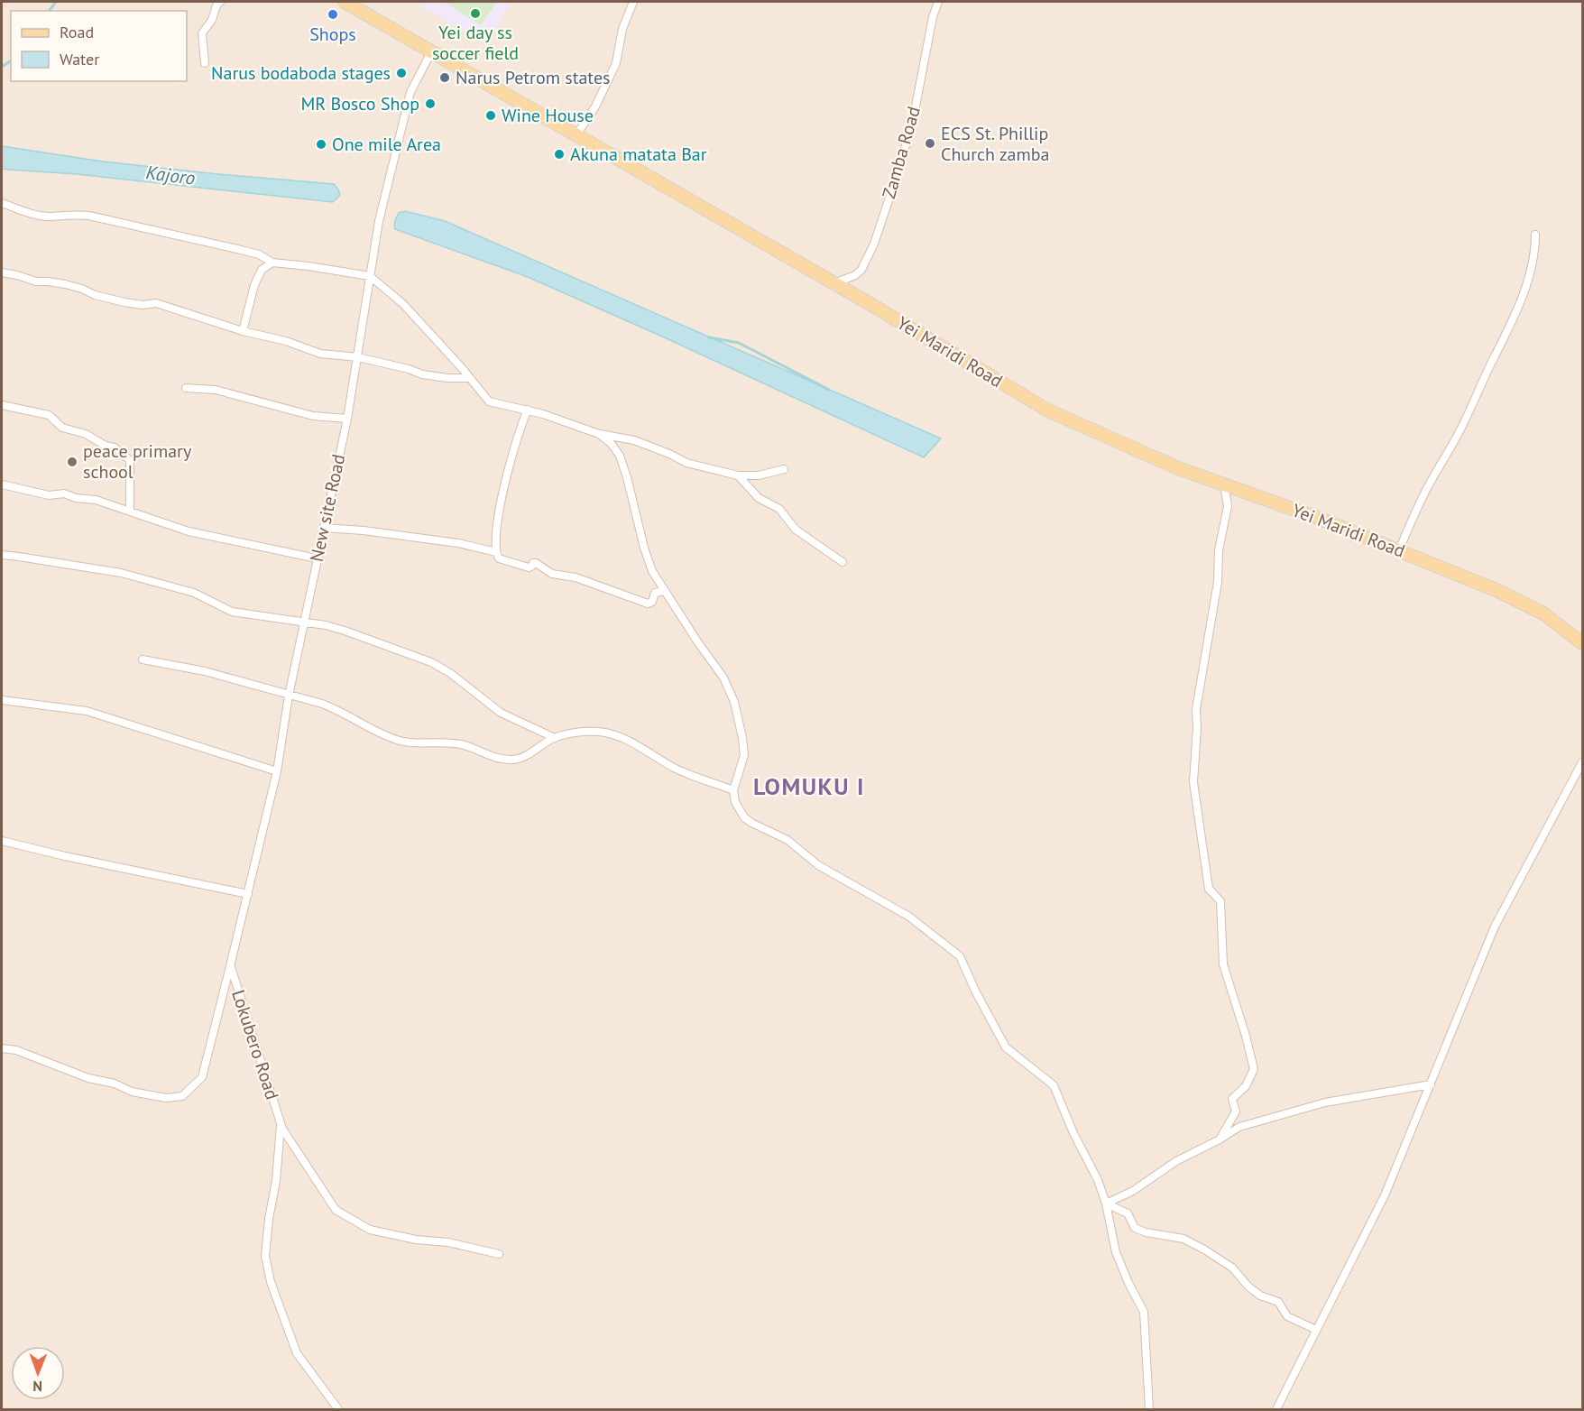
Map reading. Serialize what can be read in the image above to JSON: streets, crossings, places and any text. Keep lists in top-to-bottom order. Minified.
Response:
{"streets":{"main road":["Yei Maridi Road"],"street":["Zamba Road","New site Road","Lokubero Road"]},"crossings":[["Zamba Road","Yei Maridi Road"],["Yei Maridi Road","New site Road"],["New site Road","Lokubero Road"]],"districts":["LOMUKU I"],"water":["Kajoro"],"places":["Yei day ss soccer field","Shops","Narus bodaboda stages","Narus Petrom states","MR Bosco Shop","Wine House","ECS St. Phillip Church zamba","One mile Area","Akuna matata Bar","peace primary school"],"legend":["Road","Water"],"north":"bottom"}
